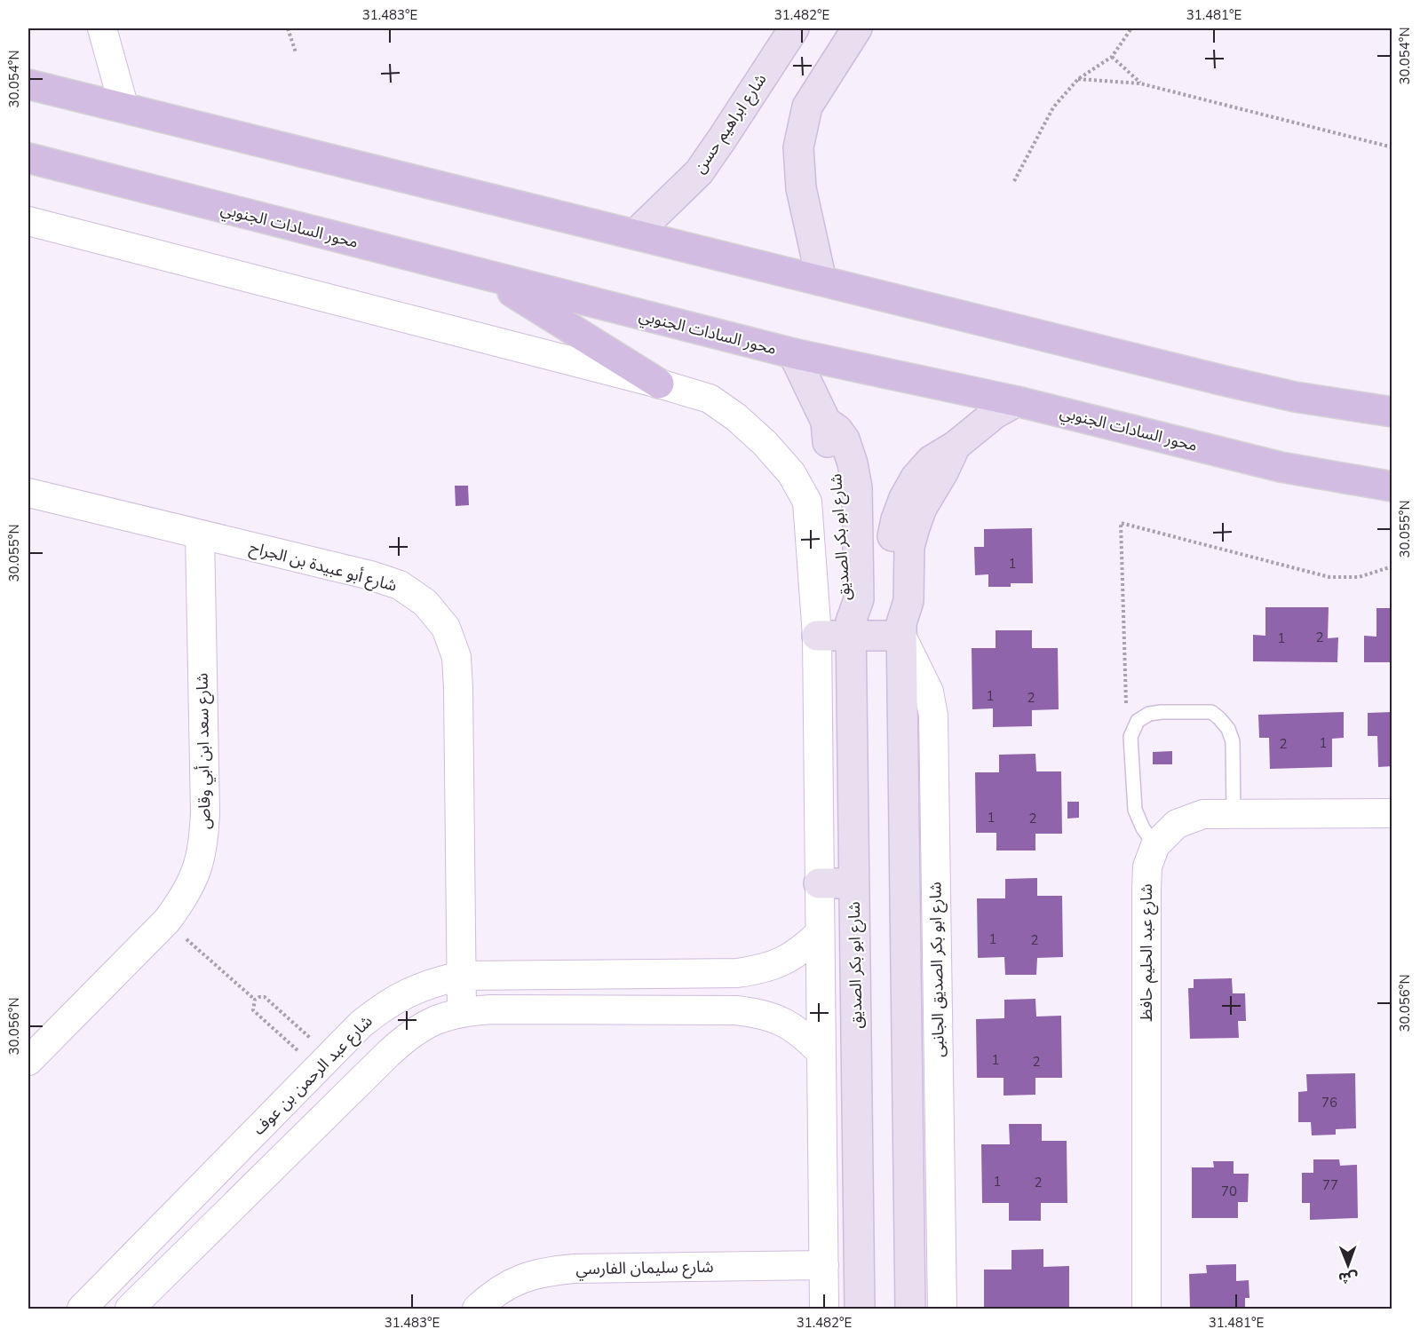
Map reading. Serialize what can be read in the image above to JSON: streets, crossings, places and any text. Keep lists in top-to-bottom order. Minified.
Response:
{"streets":{"main road":["محور السادات الجنوبي"],"street":["شارع ابراهيم حسن","شارع ابو بكر الصديق","شارع أبو عبيدة بن الجراح","شارع سعد ابن أبي وقاص","شارع عبد الحليم حافظ","شارع ابو بكر الصديق الجانبى","شارع عبد الرحمن بن عوف","شارع سليمان الفارسي"]},"crossings":[["محور السادات الجنوبي","شارع ابو بكر الصديق"],["شارع أبو عبيدة بن الجراح","شارع سعد ابن أبي وقاص"],["شارع أبو عبيدة بن الجراح","شارع عبد الرحمن بن عوف"]],"house_numbers":["1","2","1","1","2","1","2","1","2","1","2","1","2","76","1","2","77","70"],"north":"bottom","coordinates":["31.483°E","31.482°E","31.481°E","30.054°N","30.055°N","30.056°N"]}
